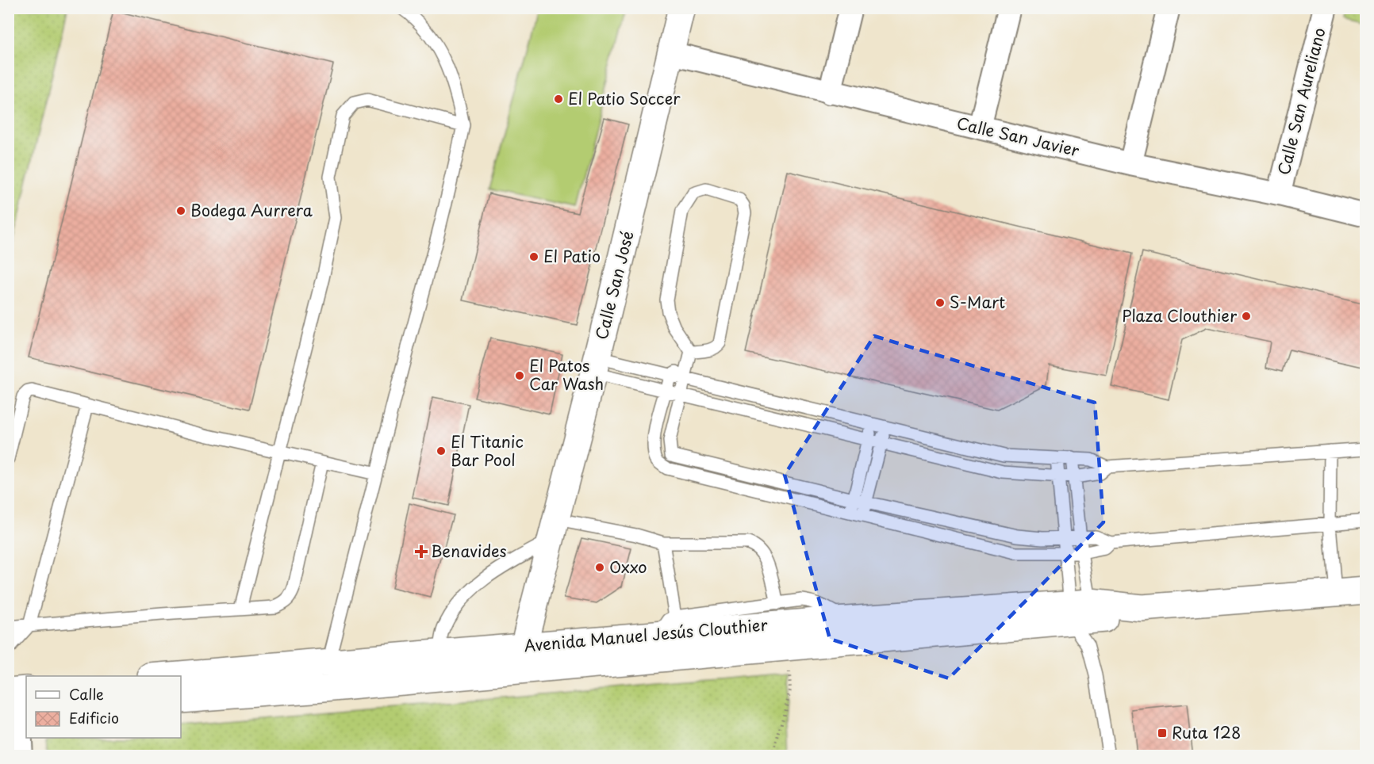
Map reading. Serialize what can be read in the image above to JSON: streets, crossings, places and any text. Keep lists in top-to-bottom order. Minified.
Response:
{"streets":{"street":["Calle San Aureliano","Calle San Javier","Calle San José","Avenida Manuel Jesús Clouthier"]},"crossings":[["Calle San Aureliano","Calle San Javier"],["Calle San Javier","Calle San José"],["Calle San José","Avenida Manuel Jesús Clouthier"]],"places":{"other":["El Patio Soccer","Bodega Aurrera","El Patio","S-Mart","Plaza Clouthier","El Patos Car Wash","El Titanic Bar Pool","Oxxo"],"health":["Benavides"],"transit":["Ruta 128"]},"legend":["Calle","Edificio"]}
